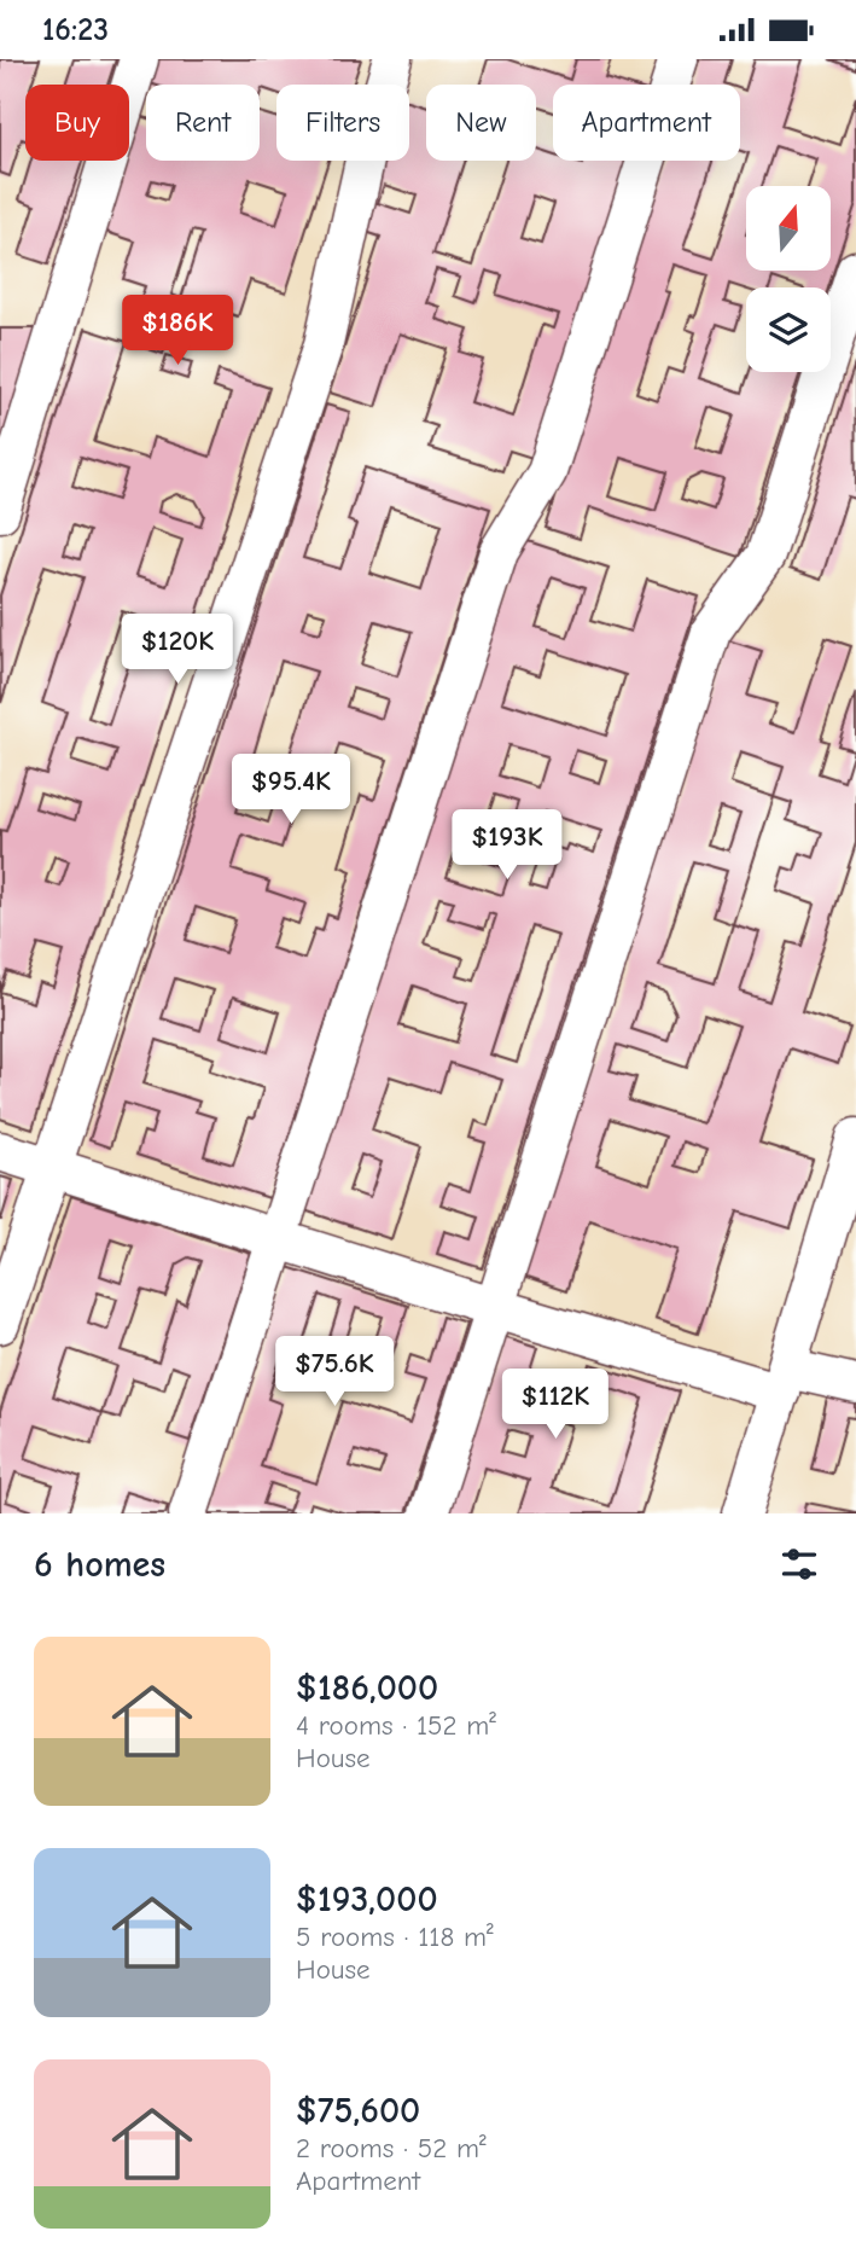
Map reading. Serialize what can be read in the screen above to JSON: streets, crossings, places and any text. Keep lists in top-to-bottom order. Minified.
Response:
{"north":"top","page":{"status":"16:23","chip":["Buy","Rent","Filters","New","Apartment"],"price":["$186K","$120K","$95.4K","$193K","$75.6K","$112K"],"heading":"6 homes","list":[{"name":"$186,000","note":"4 rooms · 152 m² · House"},{"name":"$193,000","note":"5 rooms · 118 m² · House"},{"name":"$75,600","note":"2 rooms · 52 m² · Apartment"}]}}
